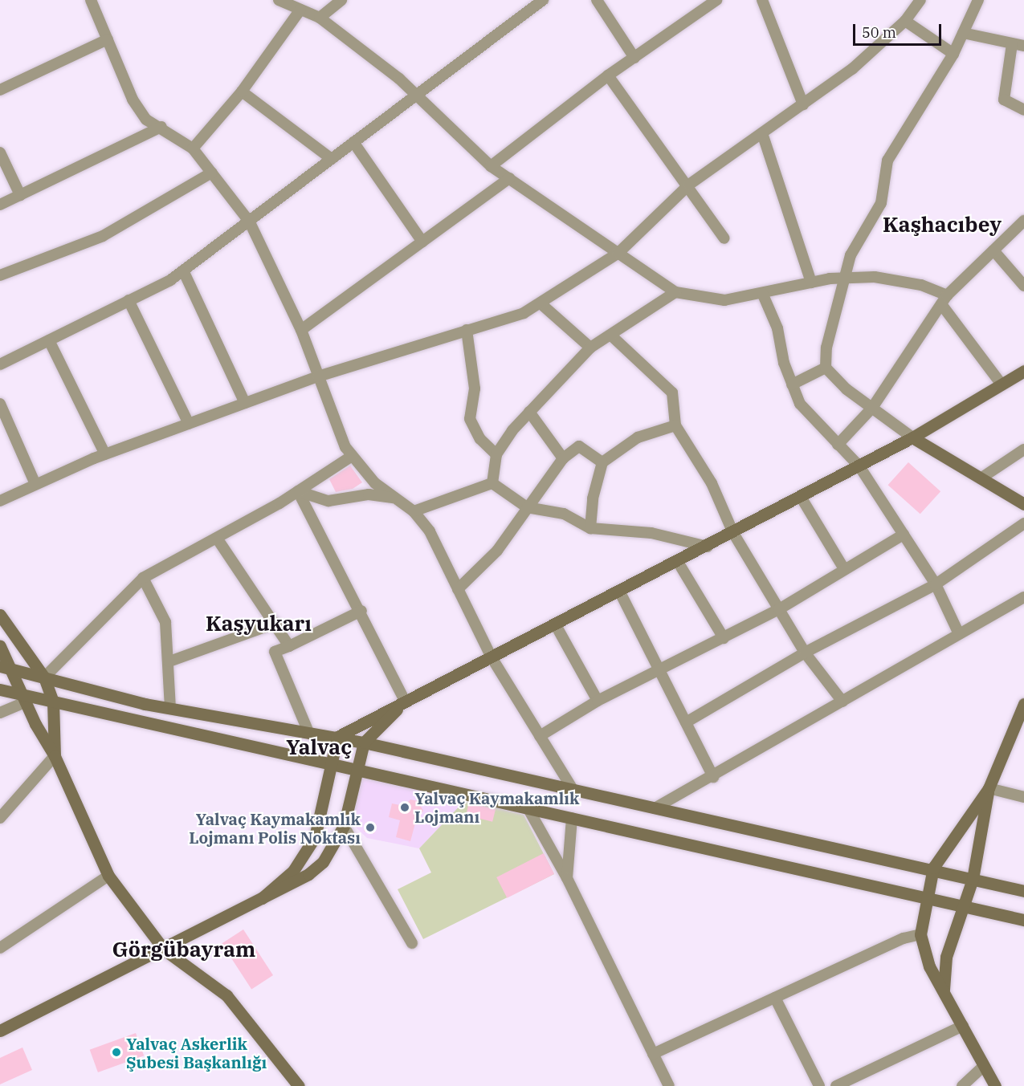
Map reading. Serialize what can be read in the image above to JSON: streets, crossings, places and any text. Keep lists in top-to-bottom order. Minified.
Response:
{"districts":["Kaşhacıbey","Kaşyukarı","Yalvaç","Görgübayram"],"places":["Yalvaç Kaymakamlık Lojmanı","Yalvaç Kaymakamlık Lojmanı Polis Noktası","Yalvaç Askerlik Şubesi Başkanlığı"],"scale_bar":"50 m"}
